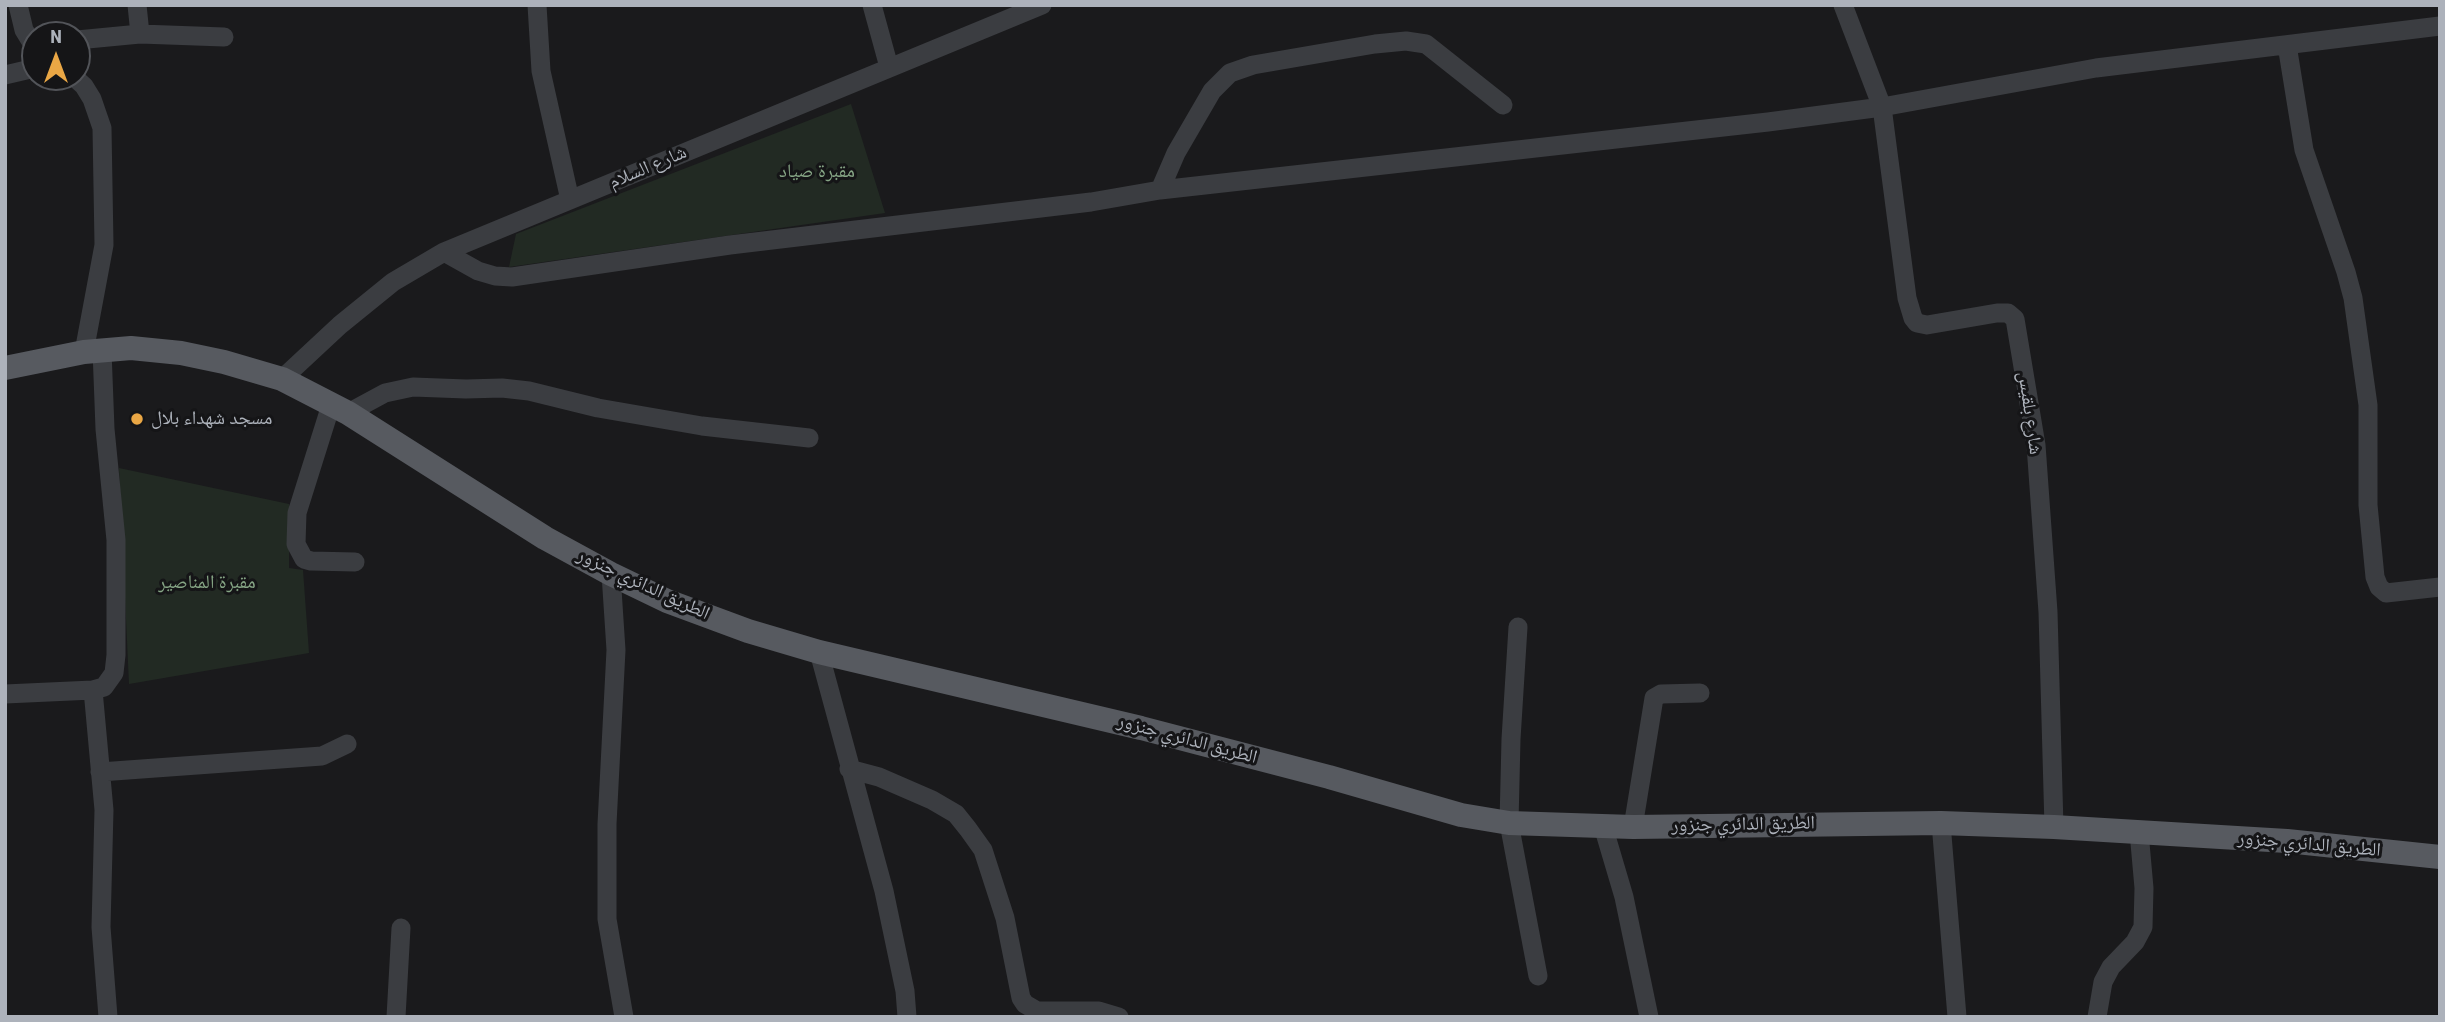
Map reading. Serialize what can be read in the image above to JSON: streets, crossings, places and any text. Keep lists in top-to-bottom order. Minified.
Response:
{"streets":{"main road":["الطريق الدائري جنزور"],"street":["شارع السلام","شارع بلقيس"]},"crossings":[["شارع السلام","الطريق الدائري جنزور"],["شارع بلقيس","الطريق الدائري جنزور"]],"parks":["مقبرة صياد","مقبرة المناصير"],"places":["مسجد شهداء بلال"],"north":"top"}
